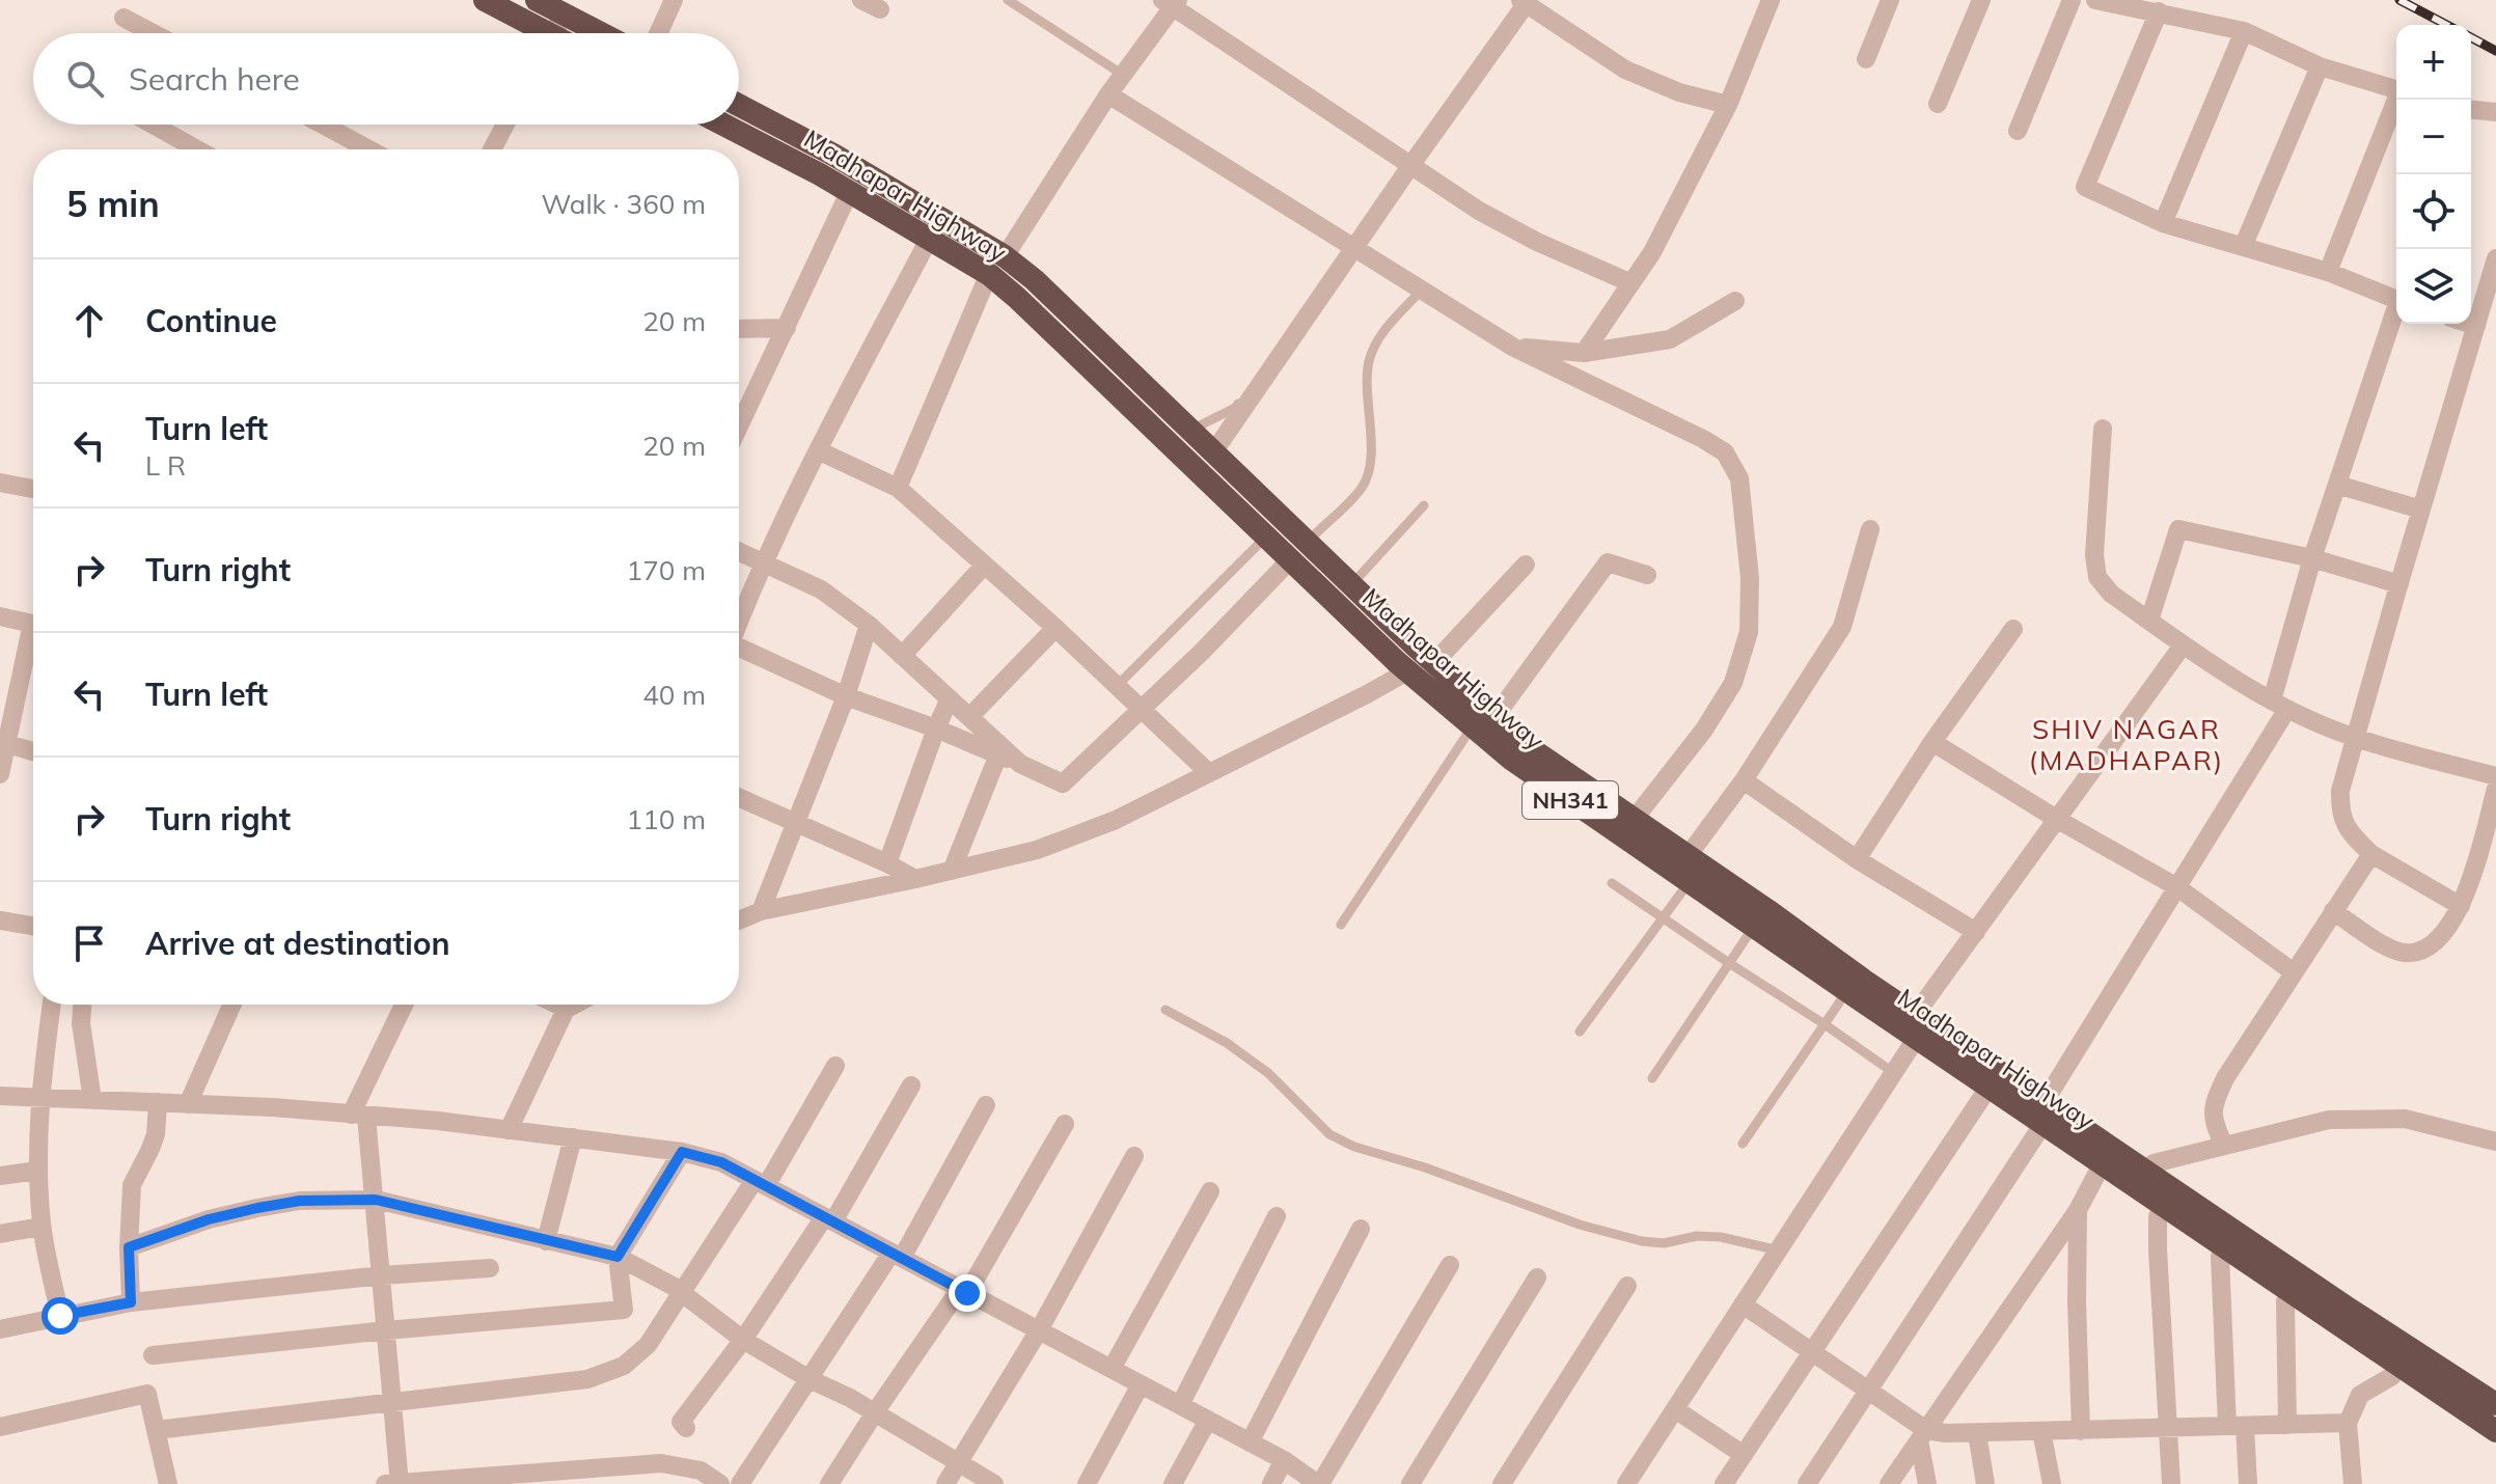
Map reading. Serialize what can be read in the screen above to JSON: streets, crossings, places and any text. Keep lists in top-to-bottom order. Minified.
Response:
{"streets":{"highway":["Madhapar Highway","NH341"]},"districts":["SHIV NAGAR (MADHAPAR)"],"page":{"map_buttons":["+","−"],"search":"Search here","heading":["5 min","Walk · 360 m"],"list":[["Continue","20 m"],["Turn left","L R","20 m"],["Turn right","170 m"],["Turn left","40 m"],["Turn right","110 m"],"Arrive at destination"]}}
